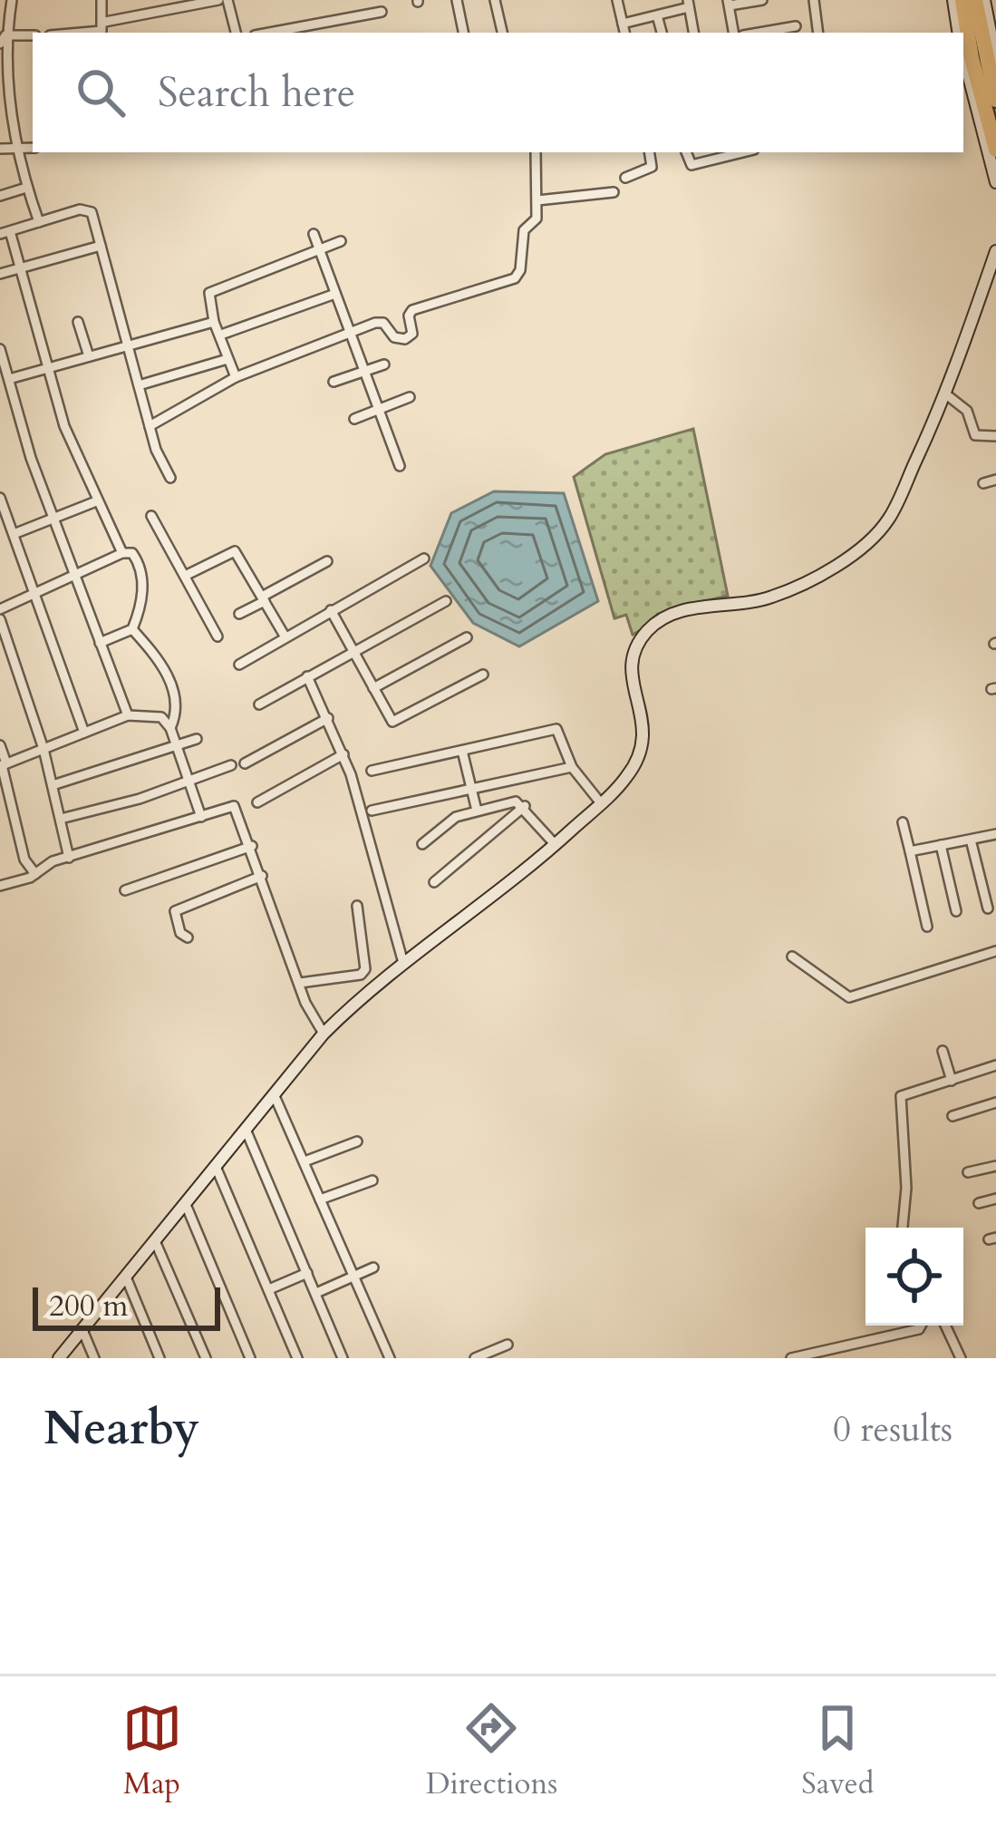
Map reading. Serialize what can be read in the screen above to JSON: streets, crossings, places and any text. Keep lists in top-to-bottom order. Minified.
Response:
{"scale_bar":"200 m","page":{"search":"Search here","scale":"200 m","heading":["Nearby","0 results"],"nav":["Map","Directions","Saved"]}}
